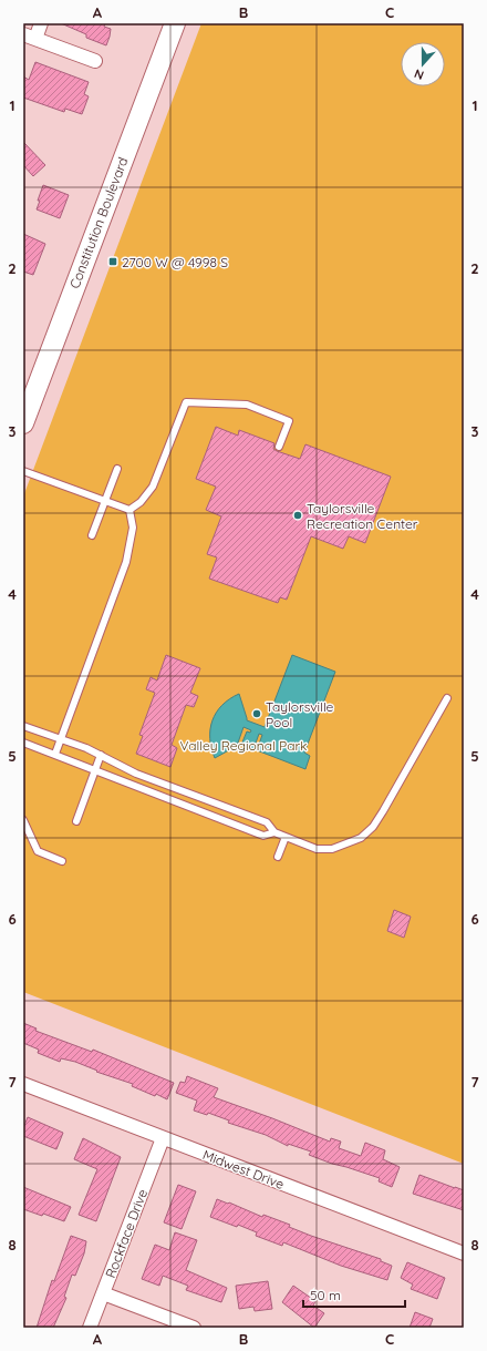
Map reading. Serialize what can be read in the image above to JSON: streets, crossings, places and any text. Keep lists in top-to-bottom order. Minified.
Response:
{"streets":{"main road":["Constitution Boulevard"],"street":["Midwest Drive","Rockface Drive"]},"crossings":[["Midwest Drive","Rockface Drive"]],"parks":["Valley Regional Park"],"places":{"transit":["2700 W @ 4998 S"],"other":["Taylorsville Recreation Center","Taylorsville Pool"]},"scale_bar":"50 m","north":"bottom","grid":{"columns":["A","B","C"],"rows":["1","2","3","4","5","6","7","8"]}}
